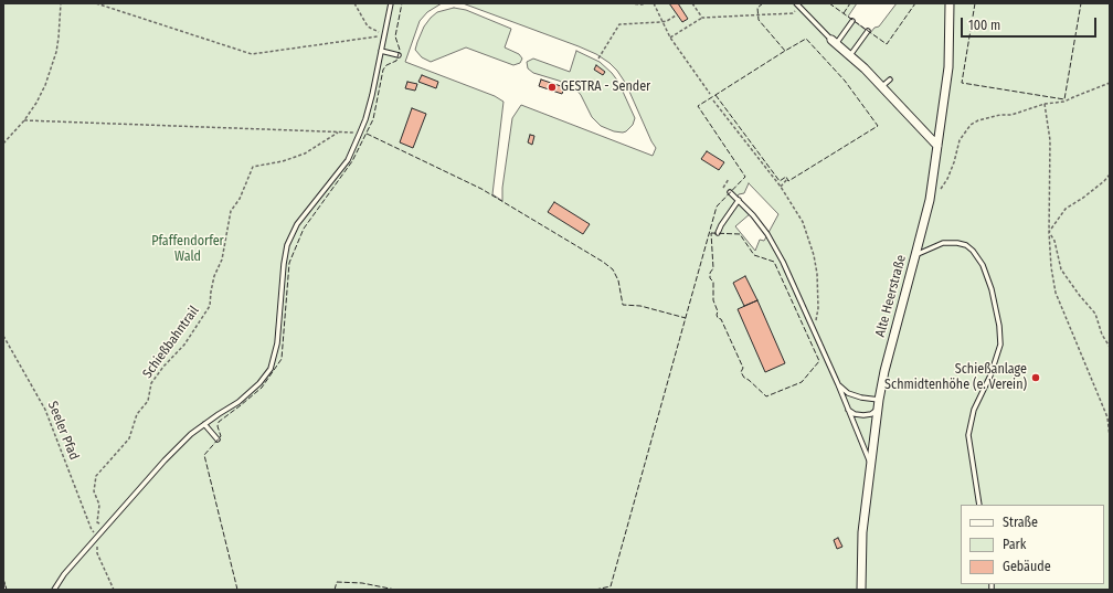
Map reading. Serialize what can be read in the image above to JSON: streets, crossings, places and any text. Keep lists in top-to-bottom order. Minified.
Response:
{"streets":{"street":["Alte Heerstraße"],"path":["Schießbahntrail","Seeler Pfad"]},"parks":["Pfaffendorfer Wald"],"places":["GESTRA - Sender","Schießanlage Schmidtenhöhe (e. Verein)"],"legend":["Straße","Park","Gebäude"],"scale_bar":"100 m"}
